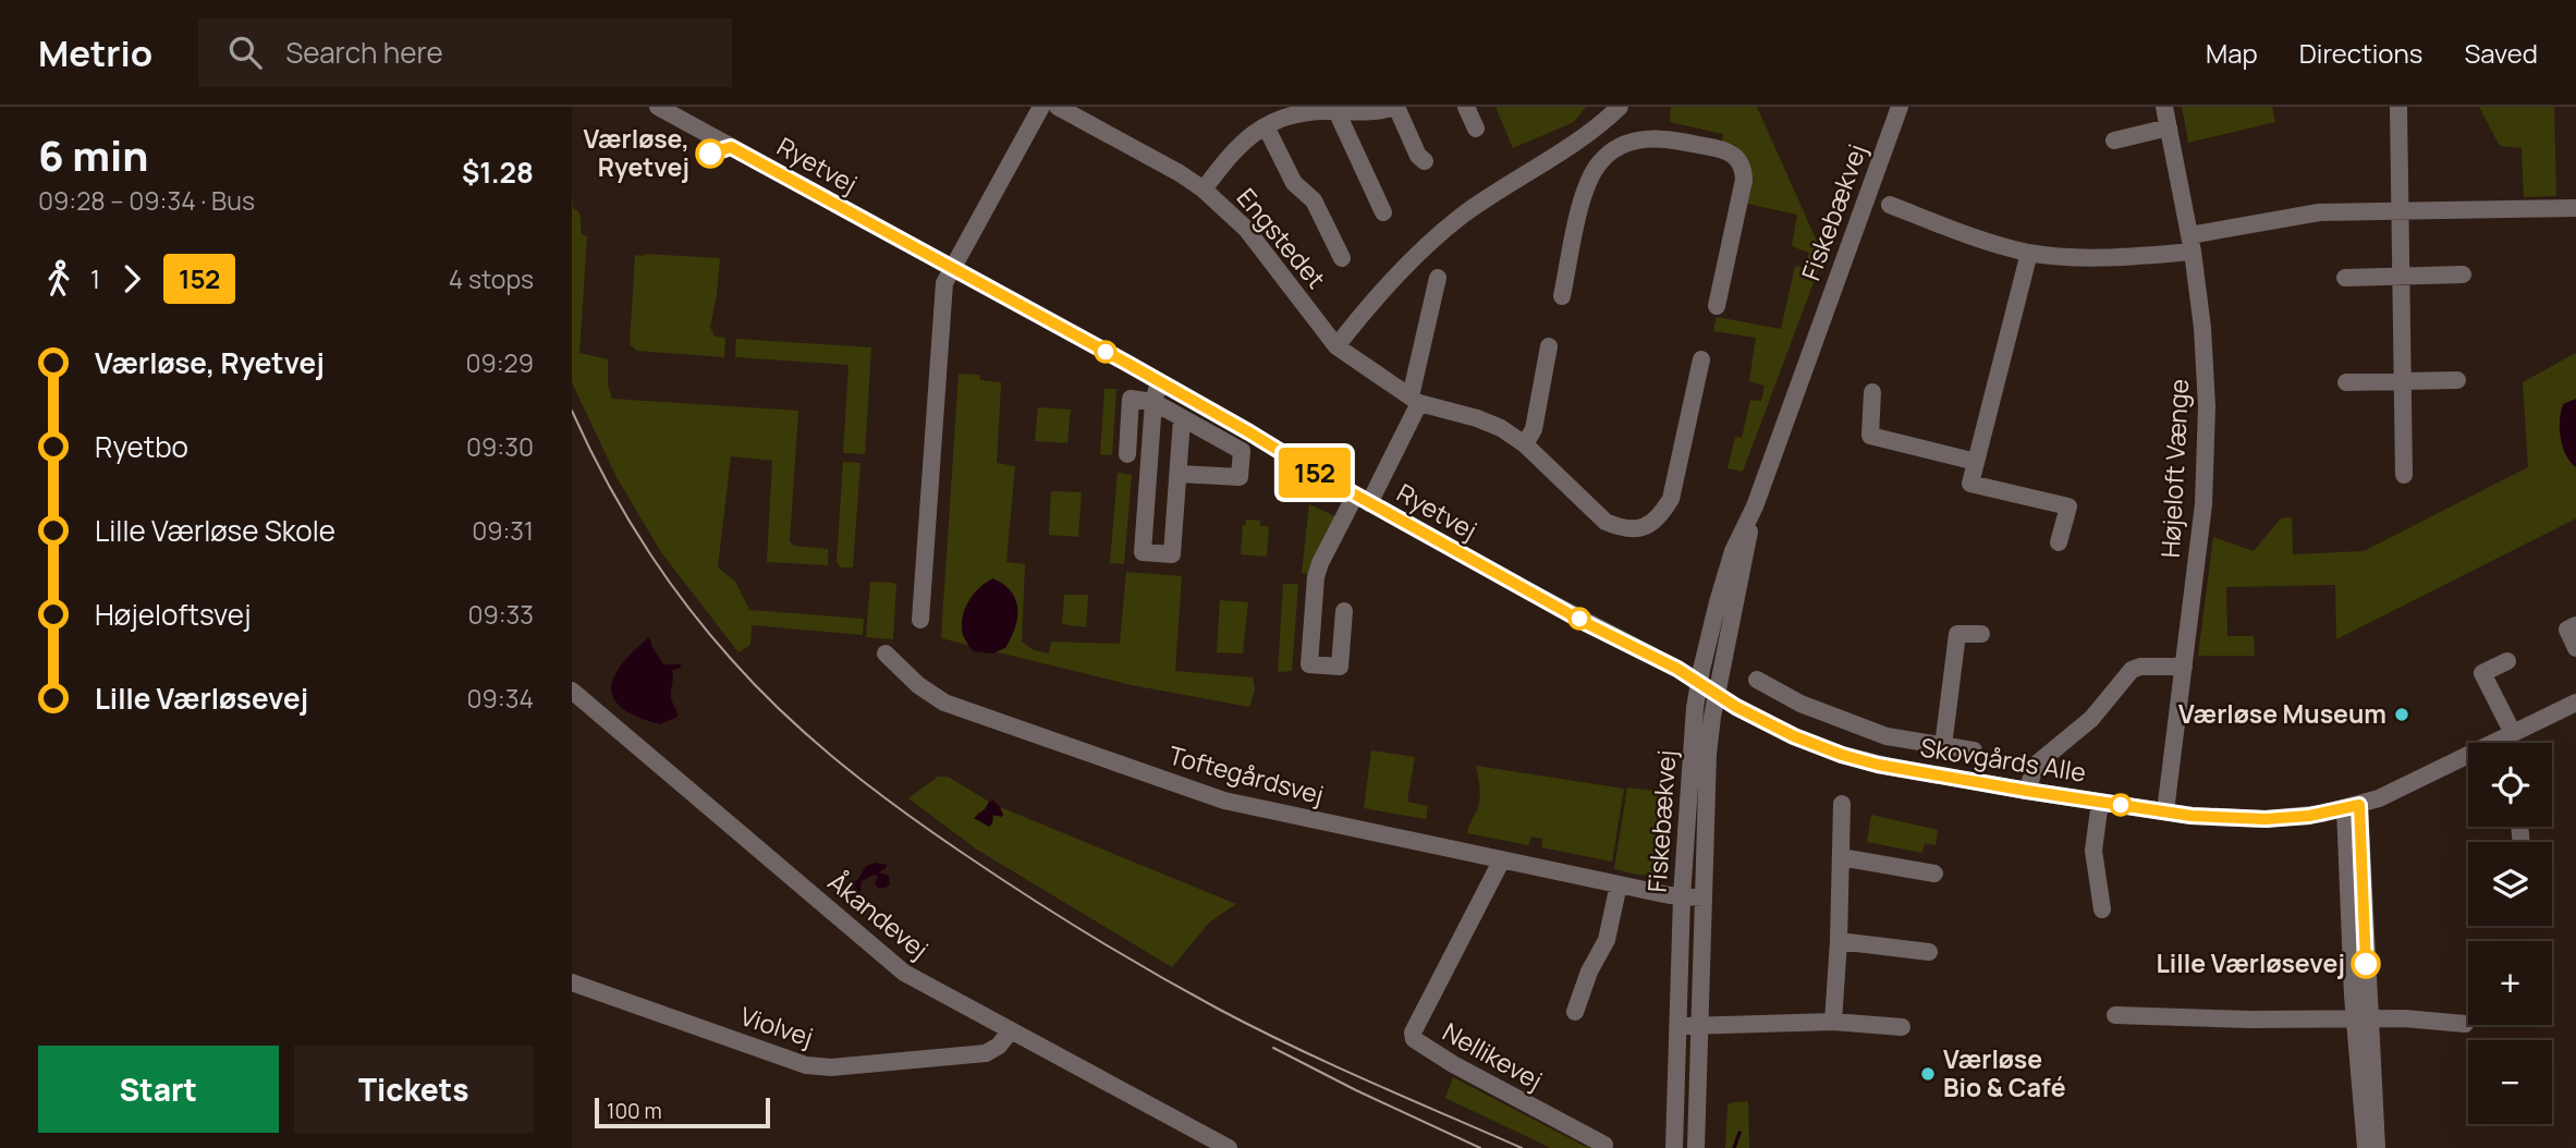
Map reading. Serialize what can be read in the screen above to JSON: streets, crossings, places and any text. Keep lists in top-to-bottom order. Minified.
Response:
{"streets":{"street":["Ryetvej","Fiskebækvej","Engstedet","Højeloft Vænge","Skovgårds Alle","Toftegårdsvej","Åkandevej","Violvej","Nellikevej"]},"crossings":[["Ryetvej","Fiskebækvej"],["Ryetvej","Skovgårds Alle"],["Fiskebækvej","Skovgårds Alle"],["Fiskebækvej","Toftegårdsvej"],["Højeloft Vænge","Skovgårds Alle"],["Toftegårdsvej","Nellikevej"],["Åkandevej","Violvej"]],"places":["Værløse, Ryetvej","Værløse Museum","Lille Værløsevej","Værløse Bio & Café"],"lines":["bus line 152"],"scale_bar":"100 m","page":{"header":"Metrio","search":"Search here","nav":["Map","Directions","Saved"],"heading":["6 min","09:28 – 09:34 · Bus","$1.28"],"on_map":"152","legs":["1","152","4 stops"],"list":[{"name":"Værløse, Ryetvej","value":"09:29"},{"name":"Ryetbo","value":"09:30"},{"name":"Lille Værløse Skole","value":"09:31"},{"name":"Højeloftsvej","value":"09:33"},{"name":"Lille Værløsevej","value":"09:34"}],"map_buttons":["+","−"],"buttons":["Start","Tickets"],"scale":"100 m"}}
